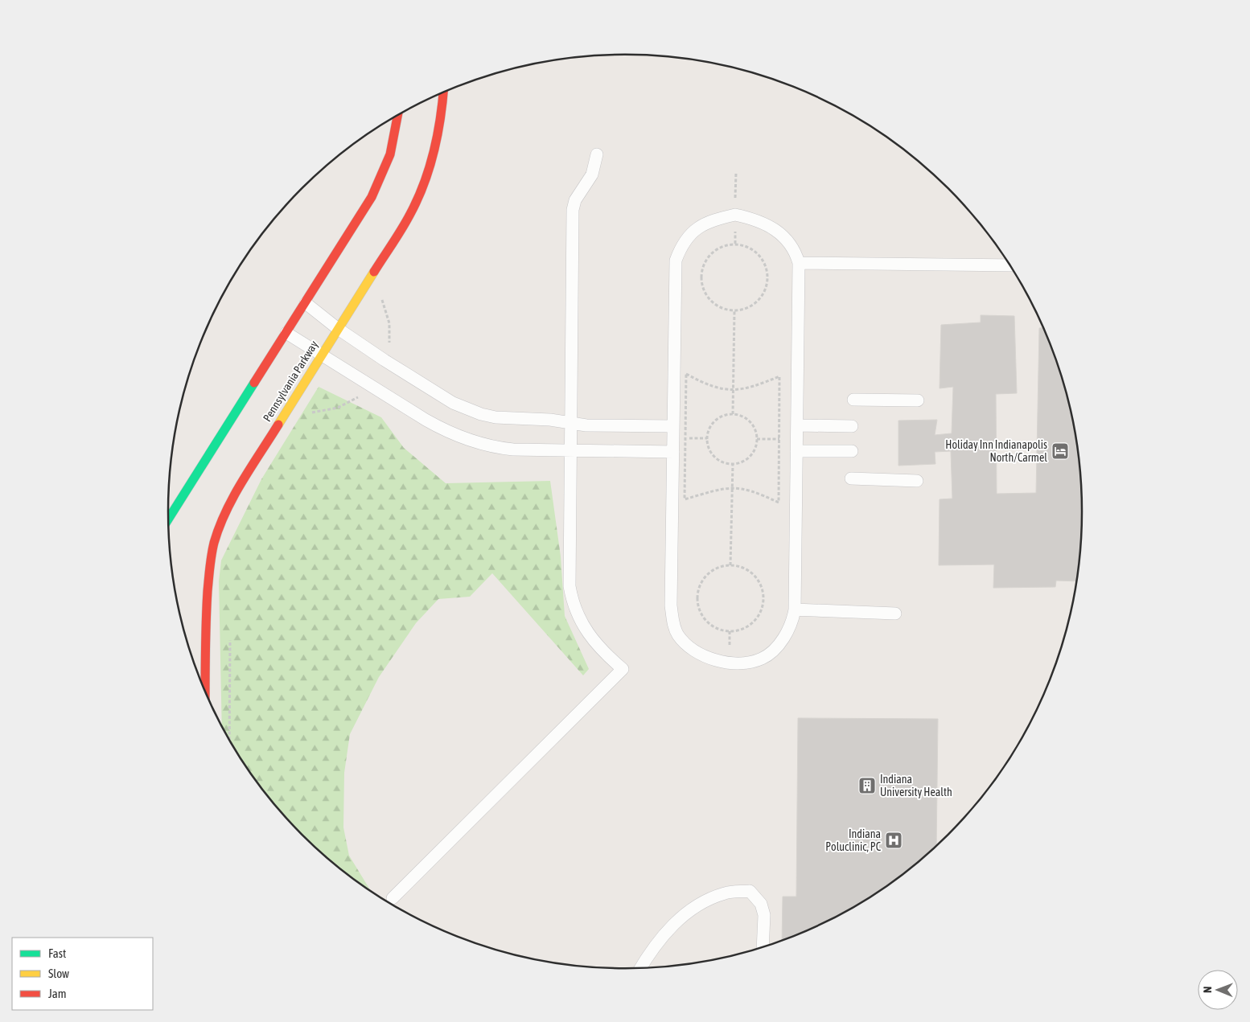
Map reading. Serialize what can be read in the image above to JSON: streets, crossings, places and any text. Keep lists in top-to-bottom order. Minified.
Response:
{"streets":{"main road":["Pennsylvania Parkway"]},"places":{"hotel":["Holiday Inn Indianapolis North/Carmel"],"building":["Indiana University Health"],"hospital":["Indiana Poluclinic, PC"]},"legend":["Fast","Slow","Jam"],"north":"left"}
